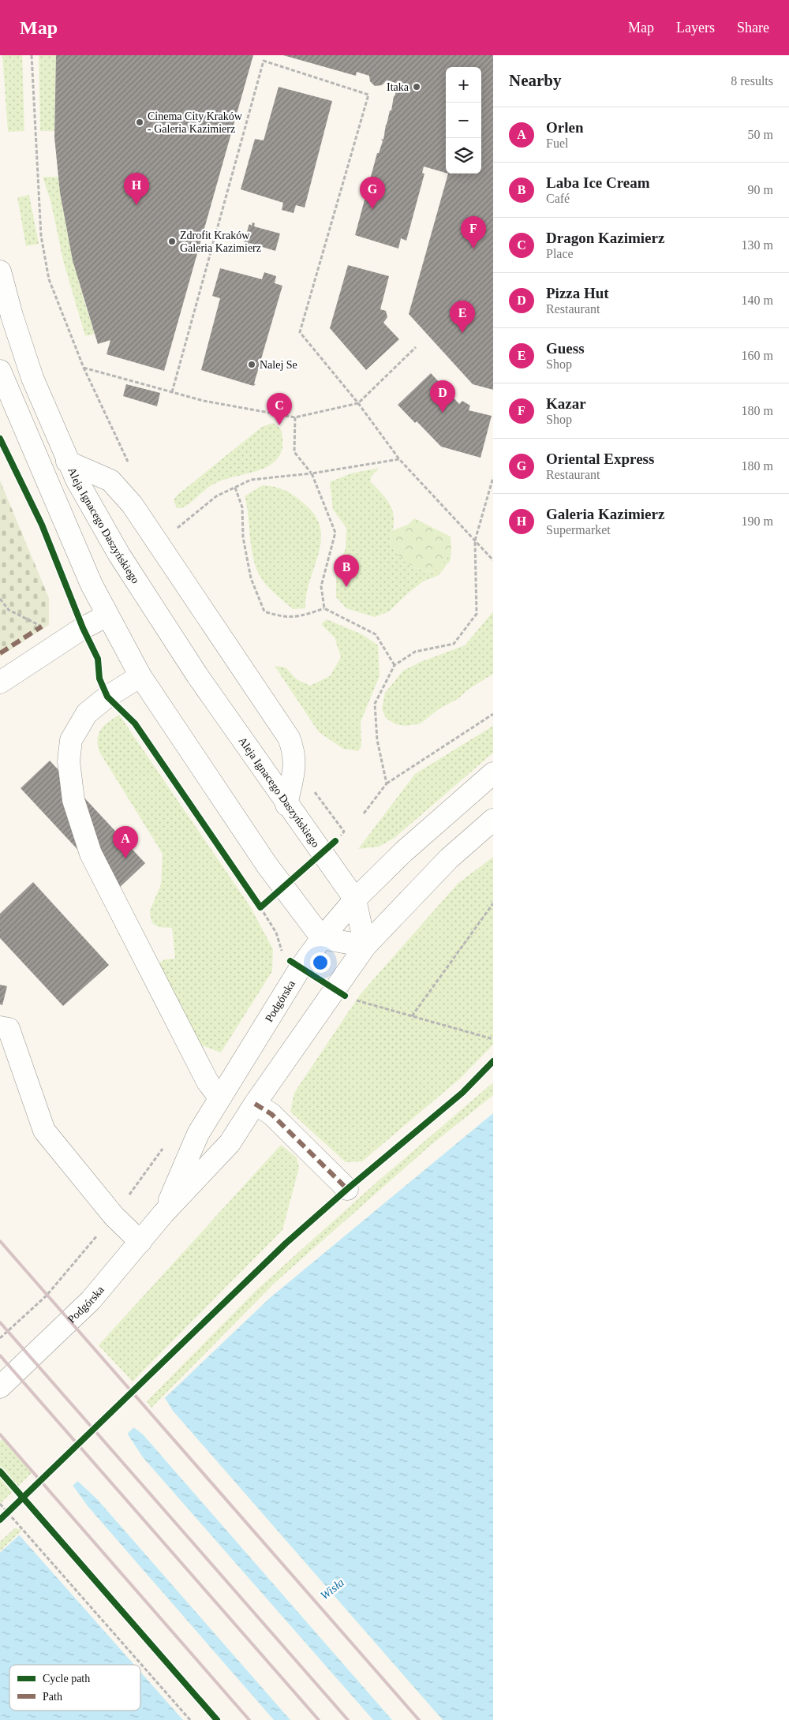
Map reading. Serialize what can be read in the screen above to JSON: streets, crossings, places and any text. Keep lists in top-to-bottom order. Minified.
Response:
{"streets":{"street":["Aleja Ignacego Daszyńskiego","Podgórska"]},"crossings":[["Aleja Ignacego Daszyńskiego","Podgórska"]],"water":["Wisła"],"places":["Itaka","Cinema City Kraków - Galeria Kazimierz","Zdrofit Kraków Galeria Kazimierz","Nalej Se"],"legend":["Cycle path","Path"],"page":{"header":"Map","nav":["Map","Layers","Share"],"heading":["Nearby","8 results"],"map_buttons":["+","−"],"list":[{"mark":"A","name":"Orlen","note":"Fuel","value":"50 m"},{"mark":"B","name":"Laba Ice Cream","note":"Café","value":"90 m"},{"mark":"C","name":"Dragon Kazimierz","note":"Place","value":"130 m"},{"mark":"D","name":"Pizza Hut","note":"Restaurant","value":"140 m"},{"mark":"E","name":"Guess","note":"Shop","value":"160 m"},{"mark":"F","name":"Kazar","note":"Shop","value":"180 m"},{"mark":"G","name":"Oriental Express","note":"Restaurant","value":"180 m"},{"mark":"H","name":"Galeria Kazimierz","note":"Supermarket","value":"190 m"}],"pins":["H","G","F","E","D","C","B","A"]}}
